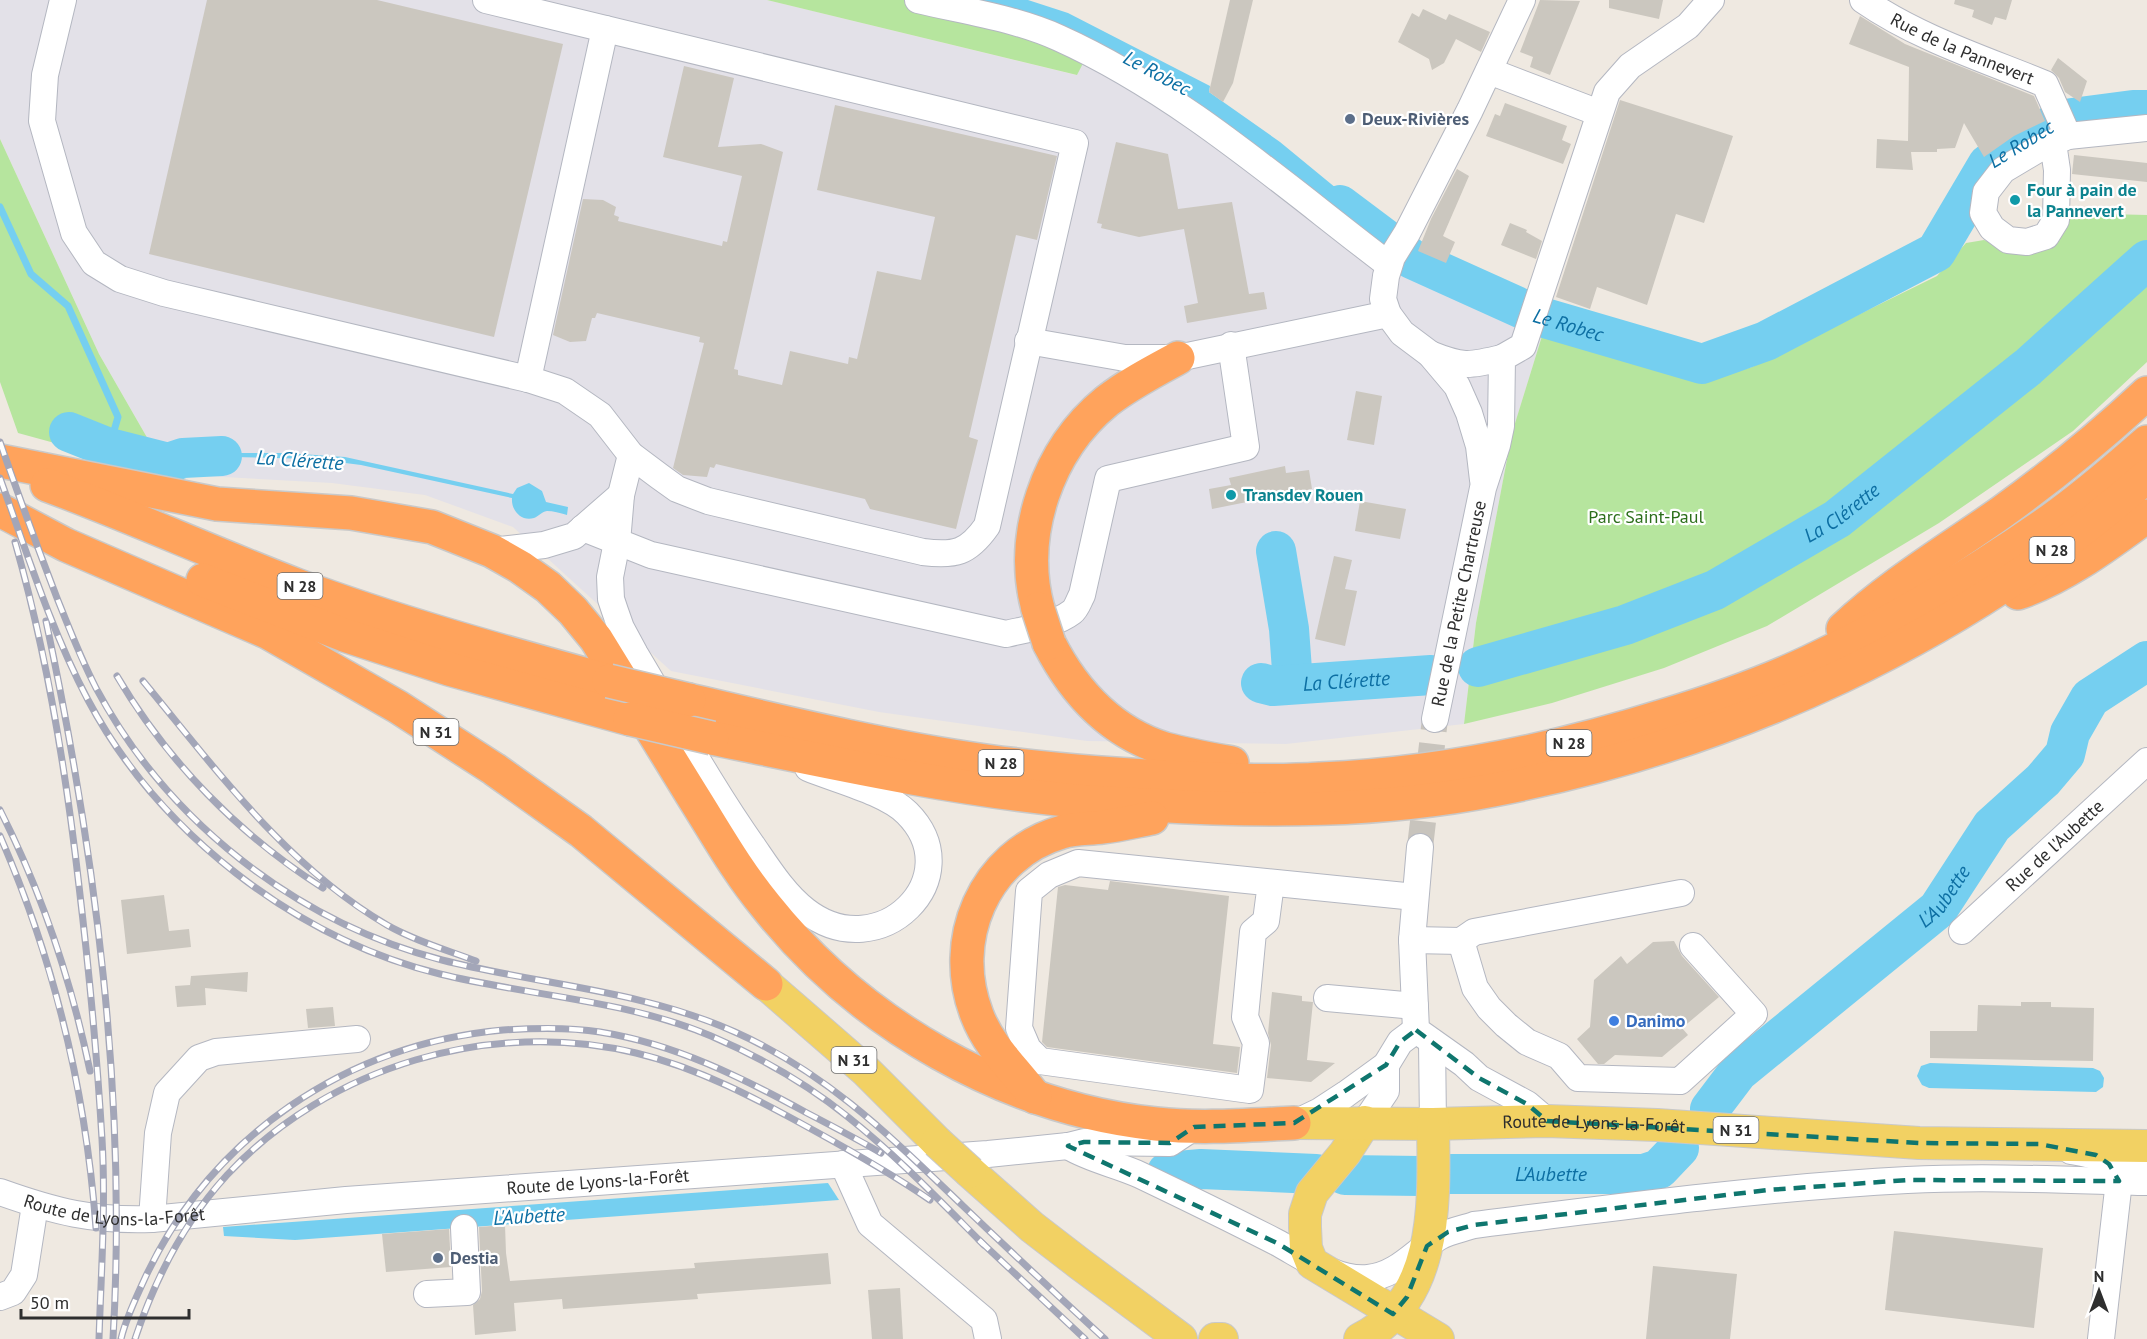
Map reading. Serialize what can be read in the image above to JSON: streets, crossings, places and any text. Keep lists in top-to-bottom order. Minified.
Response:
{"streets":{"highway":["N 28","N 31"],"main road":["Route de Lyons-la-Forêt"],"street":["Rue de la Pannevert","Rue de la Petite Chartreuse","Rue de l'Aubette"]},"crossings":[["N 31","Route de Lyons-la-Forêt"]],"water":["Le Robec","La Clérette","L'Aubette"],"parks":["Parc Saint-Paul"],"places":["Deux-Rivières","Four à pain de la Pannevert","Transdev Rouen","Danimo","Destia"],"scale_bar":"50 m","north":"top"}
